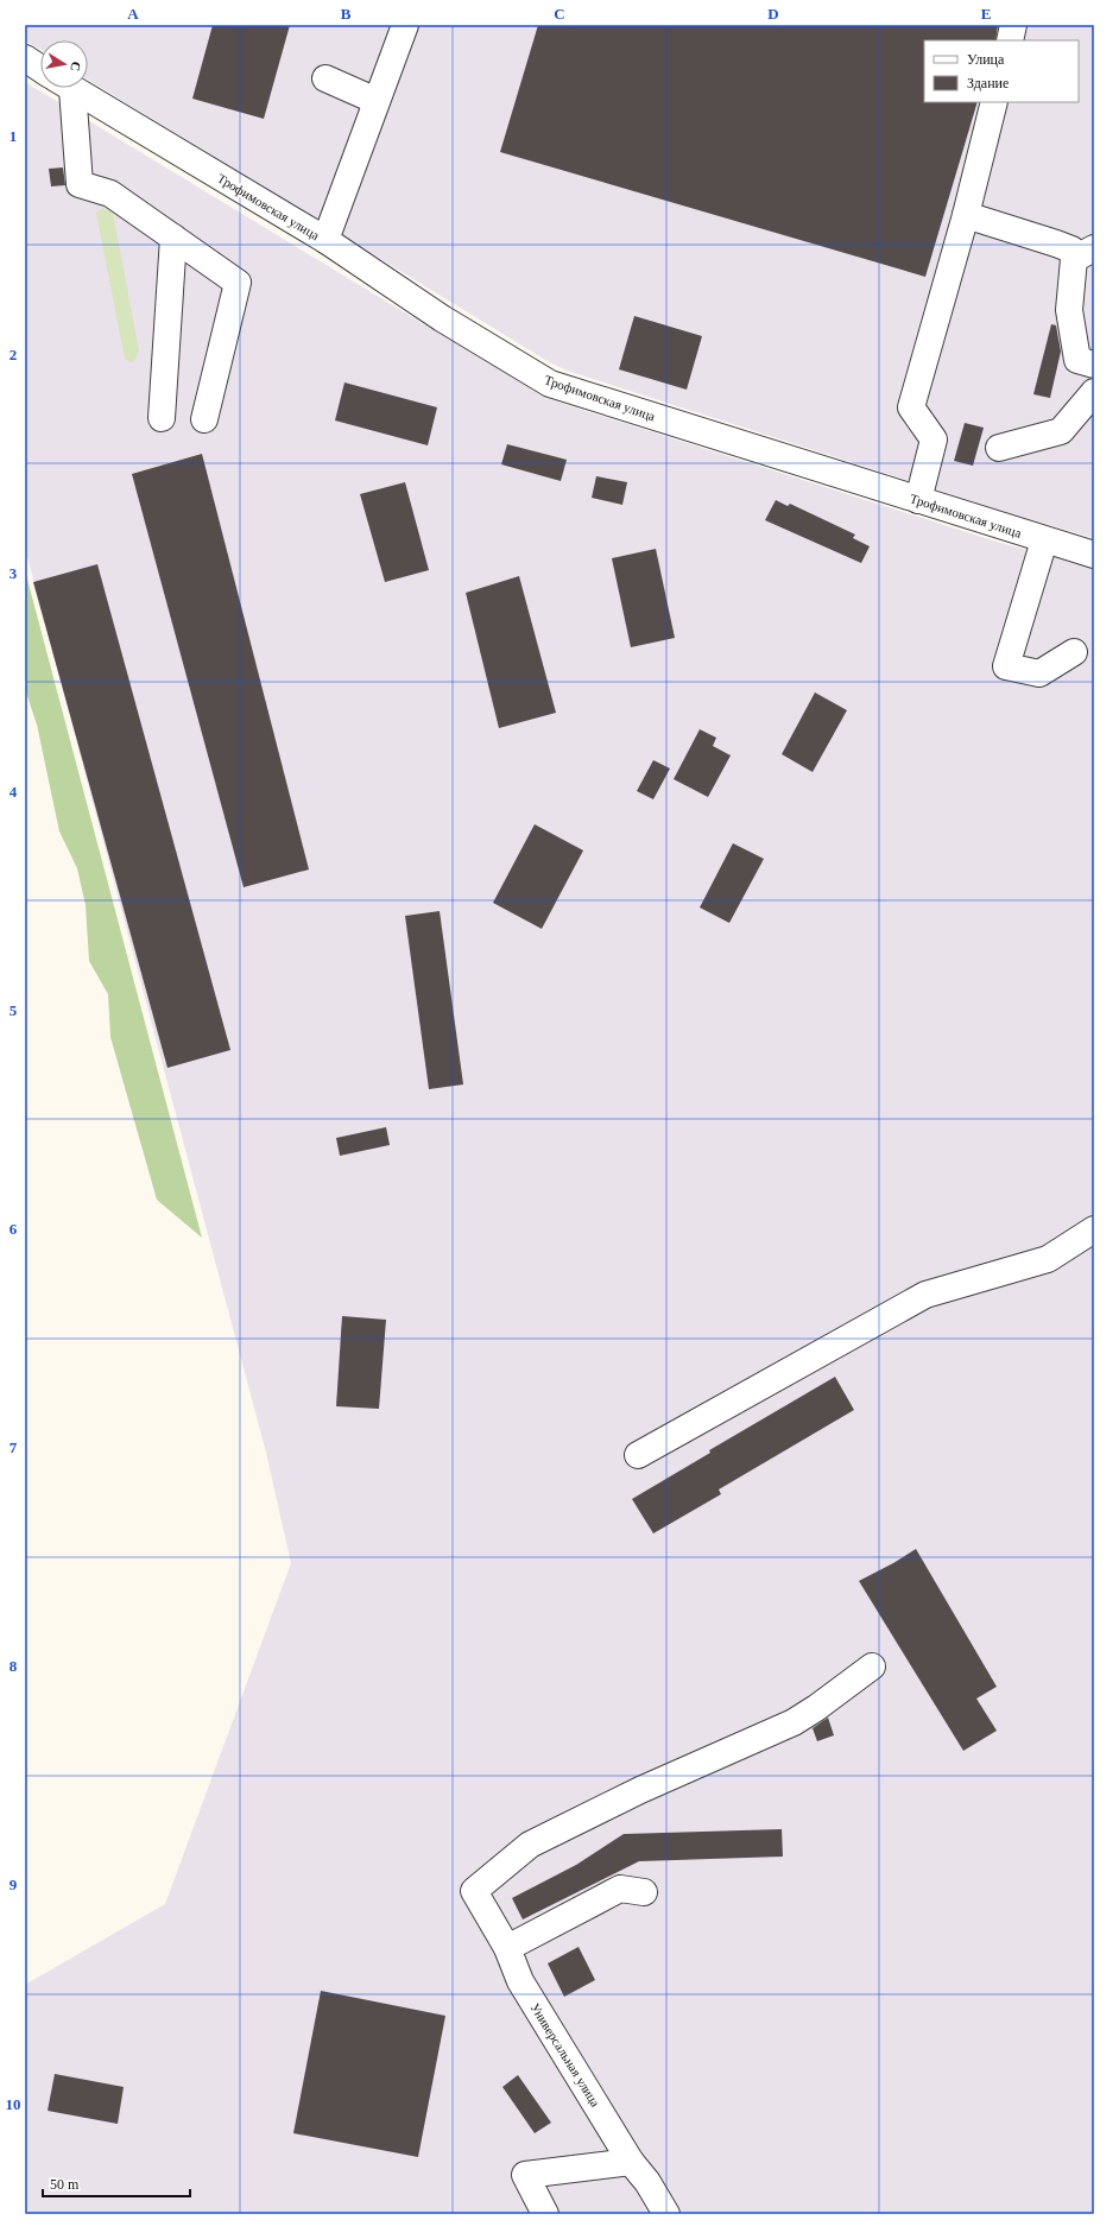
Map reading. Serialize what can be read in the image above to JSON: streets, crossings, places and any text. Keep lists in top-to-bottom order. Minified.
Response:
{"streets":{"street":["Трофимовская улица","Универсальная улица"]},"legend":["Улица","Здание"],"scale_bar":"50 m","north":"right","grid":{"columns":["A","B","C","D","E"],"rows":["1","2","3","4","5","6","7","8","9","10"]}}
